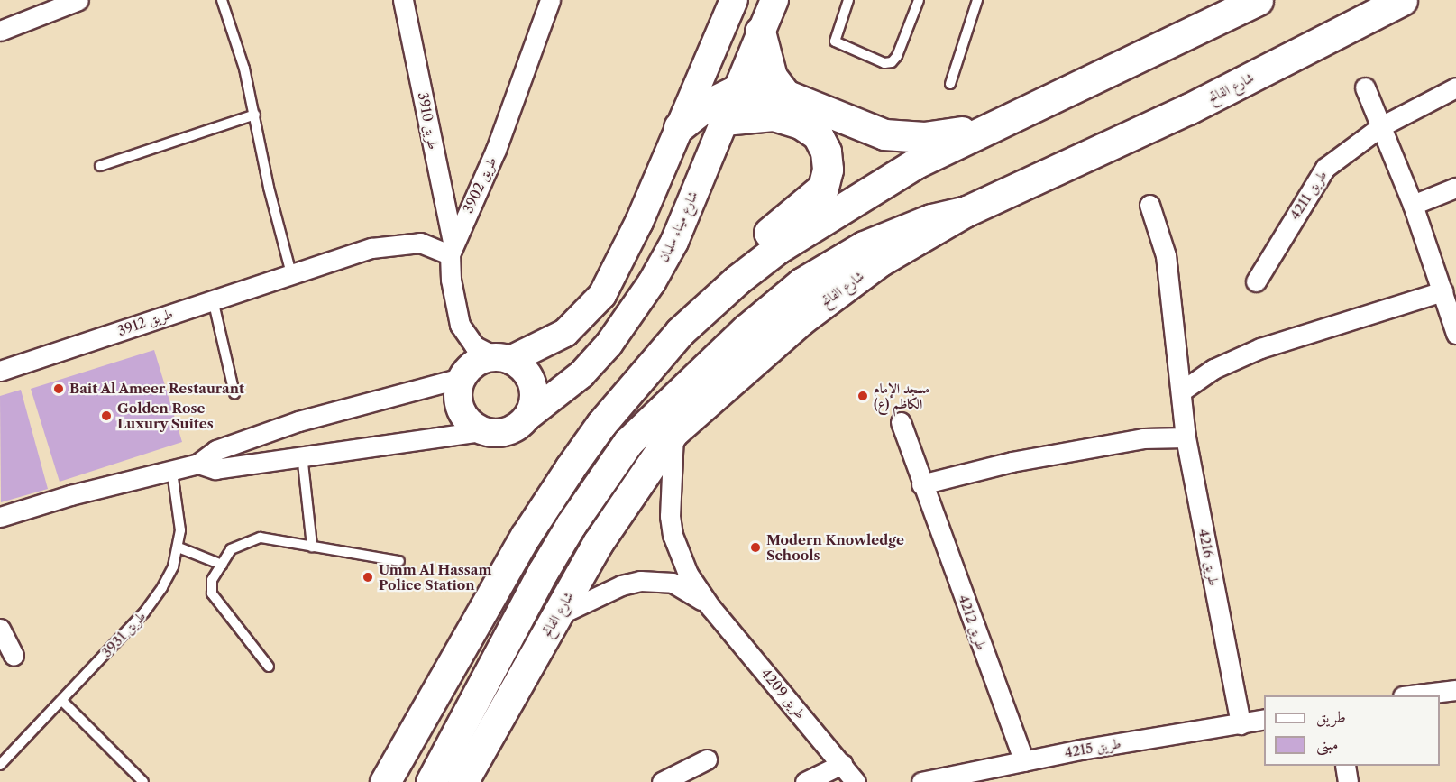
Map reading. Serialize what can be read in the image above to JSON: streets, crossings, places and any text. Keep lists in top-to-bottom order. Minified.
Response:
{"streets":{"main road":["شارع الفاتح"],"street":["طريق 3910","طريق 3902","طريق 4211","شارع ميناء سلمان","طريق 3912","طريق 4216","طريق 4212","طريق 4209","طريق 4215"],"lane":["طريق 3931"]},"crossings":[["شارع الفاتح","طريق 4209"],["طريق 3910","طريق 3902"],["طريق 3910","طريق 3912"],["طريق 3902","شارع ميناء سلمان"],["طريق 3902","طريق 3912"],["طريق 4216","طريق 4215"],["طريق 4212","طريق 4215"]],"places":["Bait Al Ameer Restaurant","مسجد الإمام الكاظم (ع)","Golden Rose Luxury Suites","Modern Knowledge Schools","Umm Al Hassam Police Station"],"legend":["طريق","مبنى"]}
